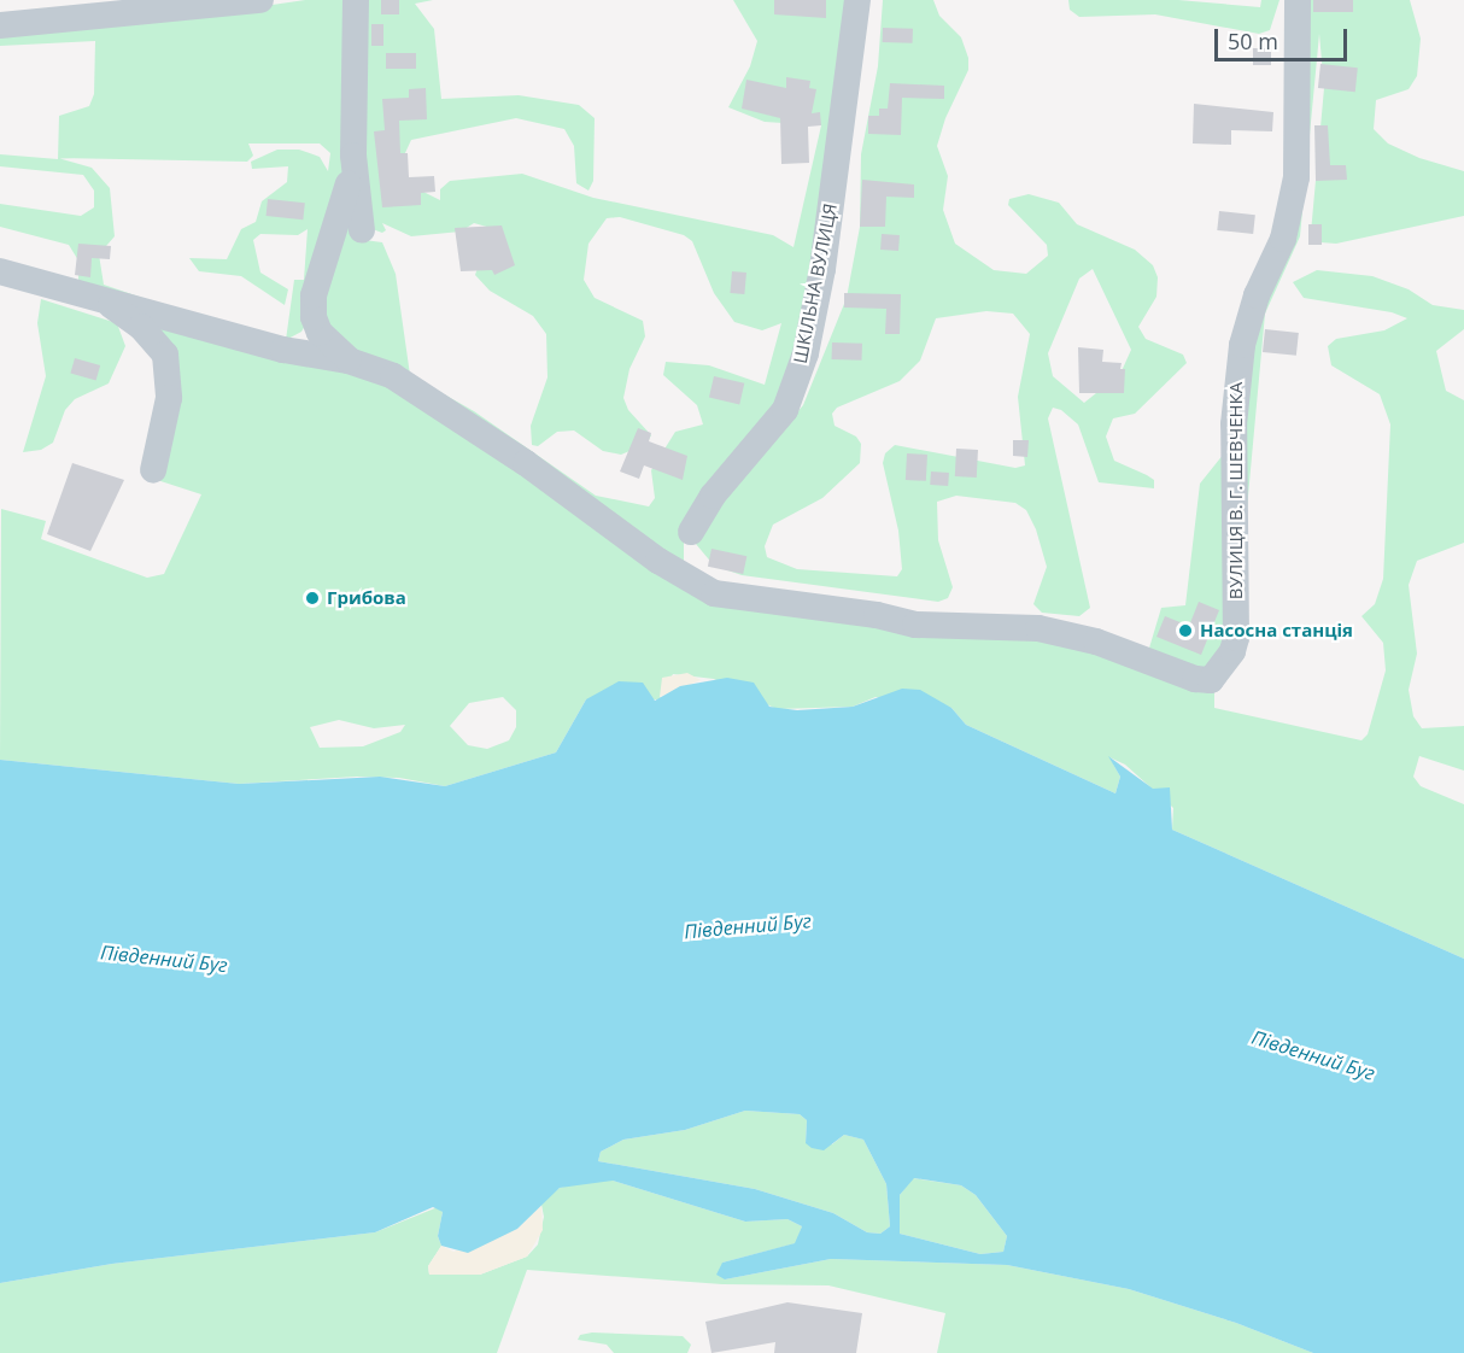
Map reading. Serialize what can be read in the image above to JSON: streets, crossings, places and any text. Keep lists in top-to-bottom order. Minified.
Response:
{"streets":{"street":["ШКІЛЬНА ВУЛИЦЯ","ВУЛИЦЯ В. Г. ШЕВЧЕНКА"]},"water":["Південний Буг"],"places":["Грибова","Насосна станція"],"scale_bar":"50 m"}
